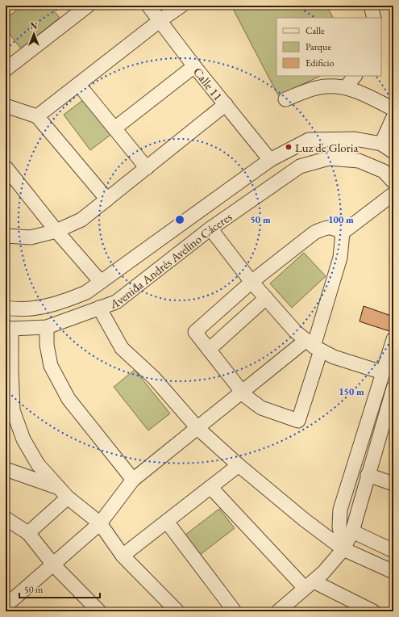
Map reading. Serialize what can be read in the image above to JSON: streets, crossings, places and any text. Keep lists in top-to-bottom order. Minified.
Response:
{"streets":{"street":["Calle 11","Avenida Andrés Avelino Cáceres"]},"crossings":[["Calle 11","Avenida Andrés Avelino Cáceres"]],"places":["Luz de Gloria"],"legend":["Calle","Parque","Edificio"],"scale_bar":"50 m","north":"top","rings":["50 m","100 m","150 m"]}
